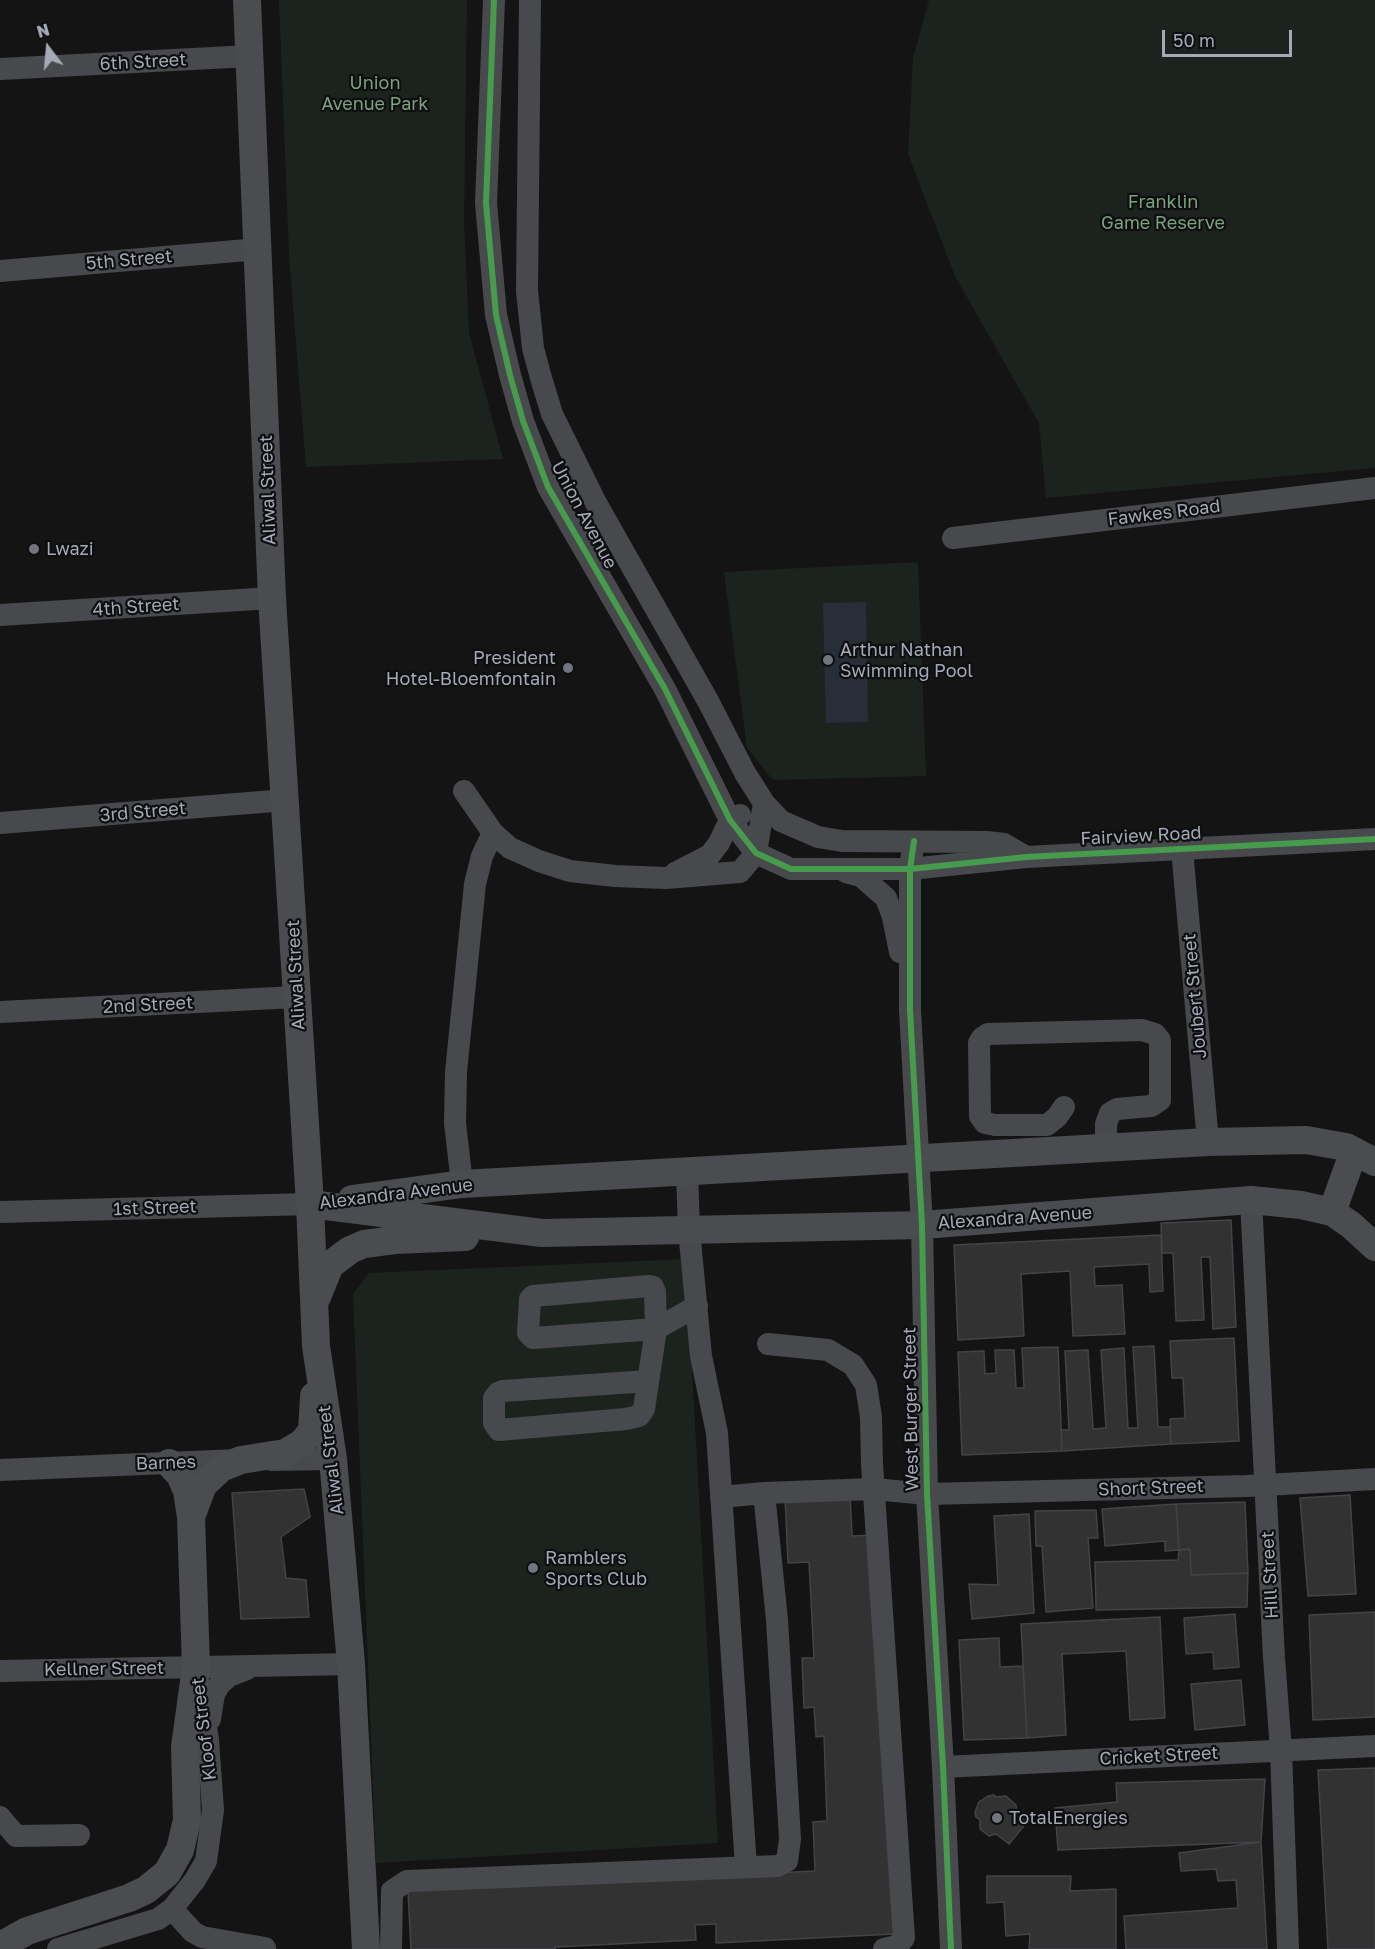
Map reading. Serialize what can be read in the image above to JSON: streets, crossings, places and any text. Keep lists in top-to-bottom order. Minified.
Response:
{"streets":{"main road":["Aliwal Street","Alexandra Avenue","Kloof Street"],"street":["6th Street","5th Street","Fawkes Road","Union Avenue","4th Street","3rd Street","Fairview Road","Joubert Street","2nd Street","1st Street","West Burger Street","Barnes","Short Street","Hill Street","Kellner Street","Cricket Street"]},"crossings":[["6th Street","Aliwal Street"],["5th Street","Aliwal Street"],["Aliwal Street","4th Street"],["Aliwal Street","3rd Street"],["Aliwal Street","2nd Street"],["Aliwal Street","Alexandra Avenue"],["Aliwal Street","1st Street"],["Aliwal Street","Barnes"],["Aliwal Street","Kellner Street"],["Union Avenue","Fairview Road"],["Union Avenue","West Burger Street"],["Fairview Road","Joubert Street"],["Fairview Road","West Burger Street"],["Joubert Street","Alexandra Avenue"],["Alexandra Avenue","1st Street"],["Alexandra Avenue","West Burger Street"],["Alexandra Avenue","Hill Street"],["West Burger Street","Short Street"],["West Burger Street","Cricket Street"],["Short Street","Hill Street"],["Hill Street","Cricket Street"],["Kellner Street","Kloof Street"]],"parks":["Union Avenue Park","Franklin Game Reserve"],"places":["Lwazi","Arthur Nathan Swimming Pool","President Hotel-Bloemfontain","Ramblers Sports Club","TotalEnergies"],"scale_bar":"50 m","north":"top"}
